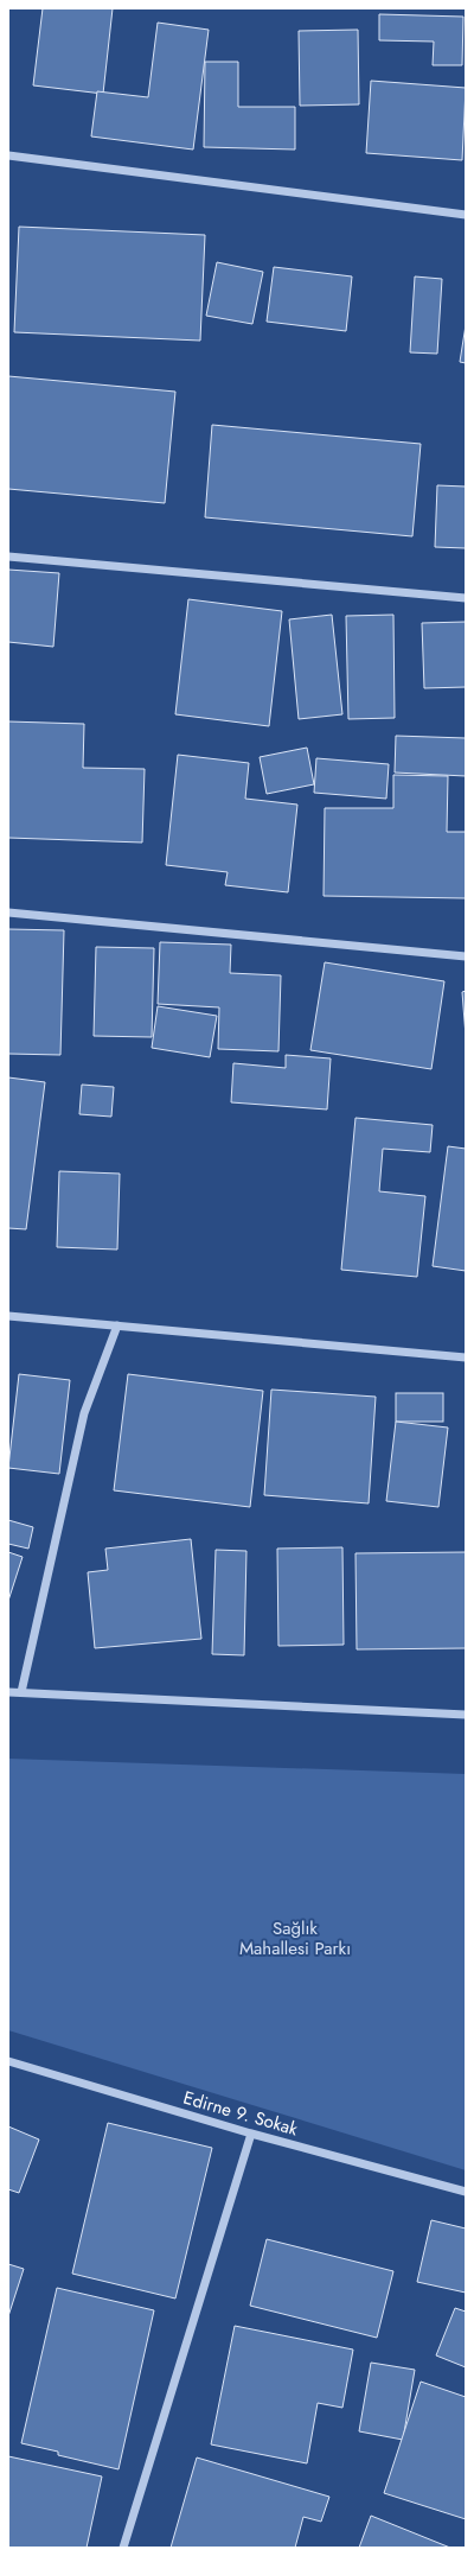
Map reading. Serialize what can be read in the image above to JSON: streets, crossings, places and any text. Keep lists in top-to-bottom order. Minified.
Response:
{"streets":{"street":["Edirne 9. Sokak"]},"parks":["Sağlık Mahallesi Parkı"]}
